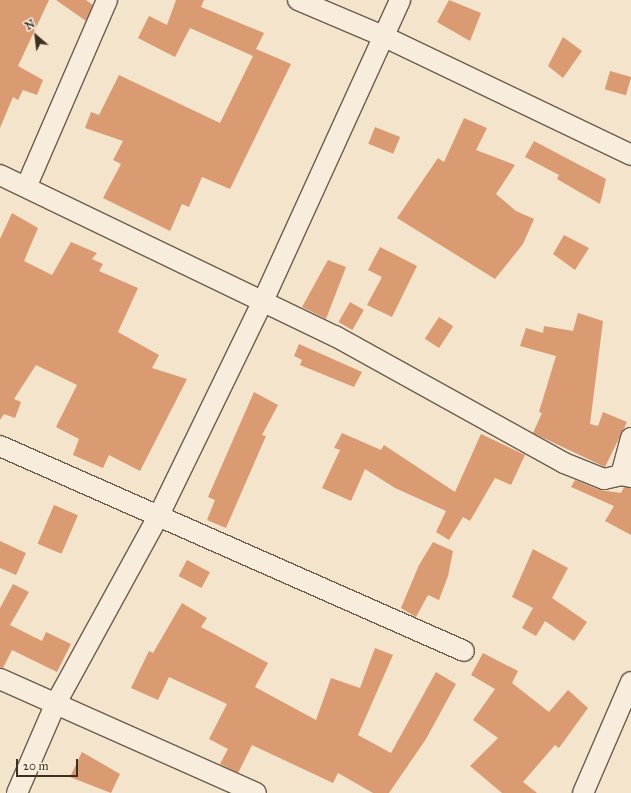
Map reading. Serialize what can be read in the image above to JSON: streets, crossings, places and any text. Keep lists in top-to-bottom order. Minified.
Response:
{"scale_bar":"20 m","north":"top left"}
